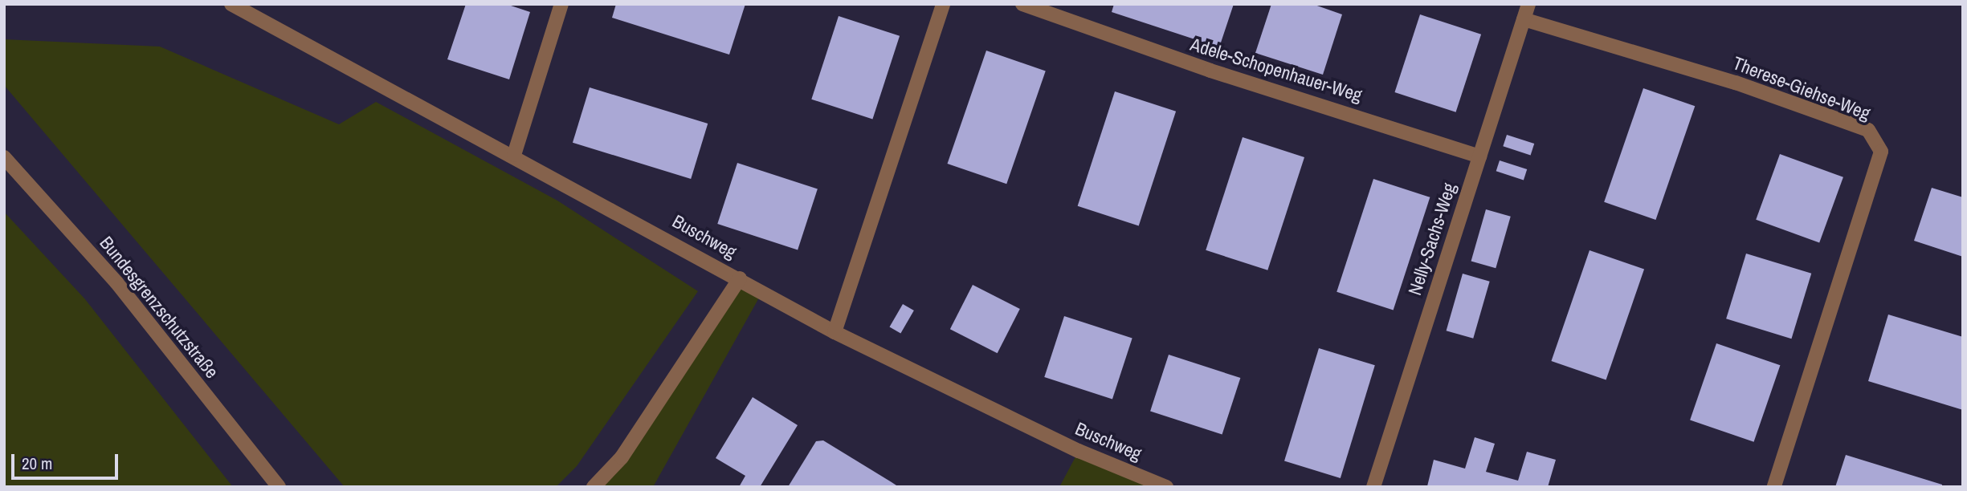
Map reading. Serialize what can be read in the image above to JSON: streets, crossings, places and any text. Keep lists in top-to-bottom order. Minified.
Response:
{"streets":{"street":["Adele-Schopenhauer-Weg","Therese-Giehse-Weg","Buschweg","Nelly-Sachs-Weg","Bundesgrenzschutzstraße"]},"crossings":[["Adele-Schopenhauer-Weg","Nelly-Sachs-Weg"],["Therese-Giehse-Weg","Nelly-Sachs-Weg"]],"scale_bar":"20 m"}
